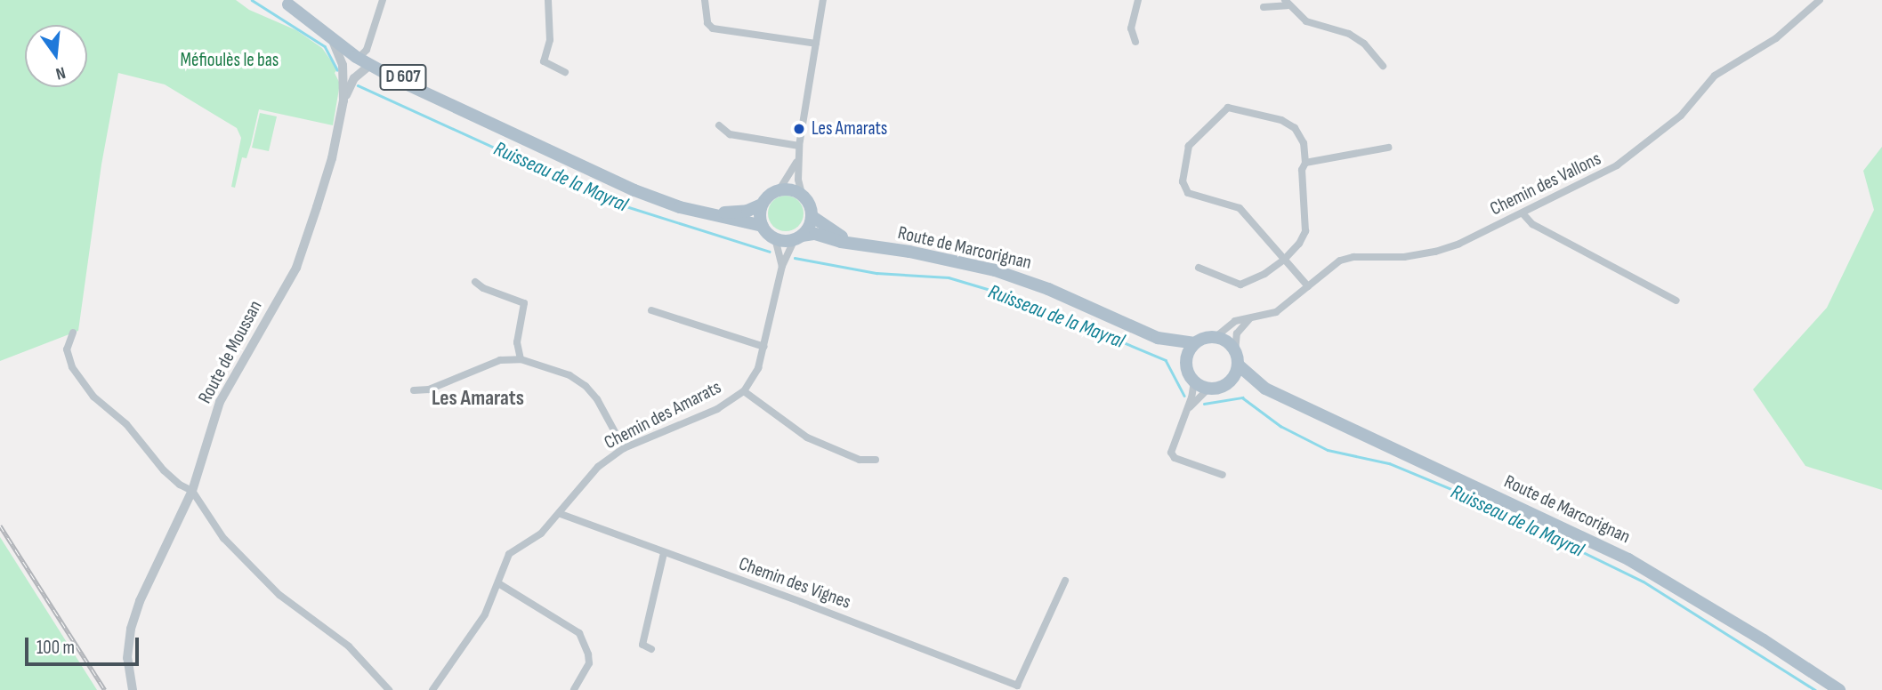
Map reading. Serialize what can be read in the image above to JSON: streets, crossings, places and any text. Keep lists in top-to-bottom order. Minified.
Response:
{"streets":{"main road":["D 607","Route de Marcorignan"],"street":["Chemin des Vallons","Route de Moussan","Chemin des Amarats","Chemin des Vignes"]},"crossings":[["D 607","Chemin des Amarats"],["Chemin des Vallons","Route de Marcorignan"],["Chemin des Amarats","Chemin des Vignes"]],"districts":["Les Amarats"],"water":["Ruisseau de la Mayral"],"parks":["Méfioulès le bas"],"places":["Les Amarats"],"scale_bar":"100 m","north":"bottom"}
